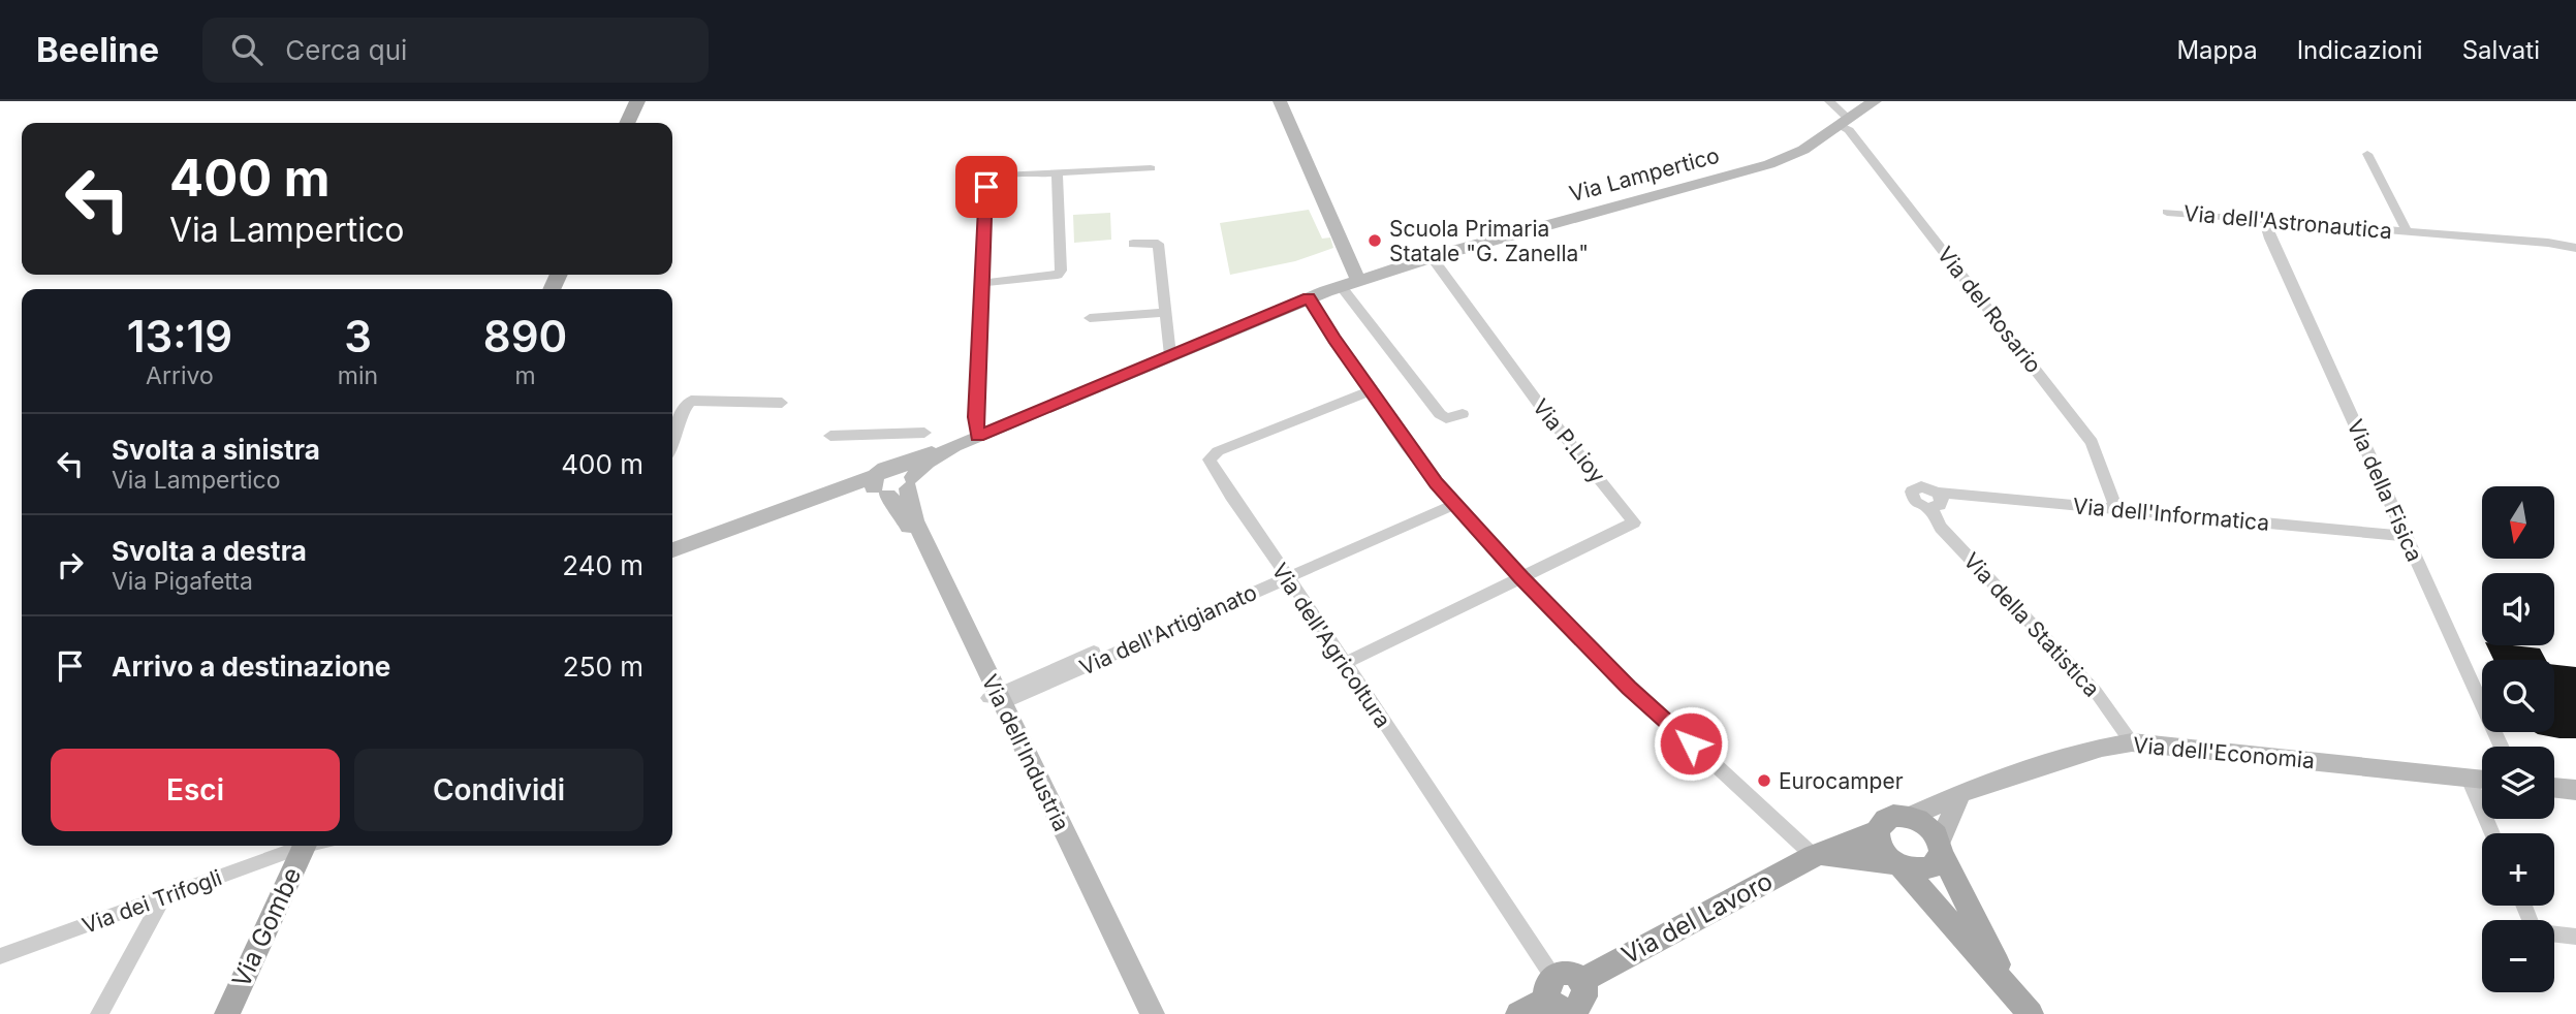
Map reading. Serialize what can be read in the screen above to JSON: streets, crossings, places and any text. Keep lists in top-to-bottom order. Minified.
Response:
{"streets":{"main road":["Via del Lavoro","Via Gombe"],"street":["Via Lampertico","Via dell'Astronautica","Via del Rosario","Via P.Lioy","Via della Fisica","Via dell'Informatica","Via della Statistica","Via dell'Artigianato","Via dell'Agricoltura","Via dell'Industria","Via dell'Economia","Via dei Trifogli"]},"crossings":[["Via Lampertico","Via del Rosario"],["Via Lampertico","Via P.Lioy"],["Via Lampertico","Via dell'Industria"],["Via dell'Astronautica","Via della Fisica"],["Via del Rosario","Via dell'Informatica"],["Via della Fisica","Via dell'Informatica"],["Via dell'Informatica","Via della Statistica"],["Via della Statistica","Via dell'Economia"],["Via dell'Artigianato","Via dell'Agricoltura"],["Via dell'Artigianato","Via dell'Industria"],["Via dell'Agricoltura","Via del Lavoro"],["Via dell'Economia","Via del Lavoro"]],"places":["Scuola Primaria Statale \"G. Zanella\"","Eurocamper"],"north":"bottom","page":{"header":"Beeline","search":"Cerca qui","nav":["Mappa","Indicazioni","Salvati"],"turn":["400 m","Via Lampertico"],"eta":["13:19","Arrivo","3","min","890","m"],"list":[{"name":"Svolta a sinistra","note":"Via Lampertico","value":"400 m"},{"name":"Svolta a destra","note":"Via Pigafetta","value":"240 m"},{"name":"Arrivo a destinazione","value":"250 m"}],"map_buttons":["+","−"],"buttons":["Esci","Condividi"]}}
